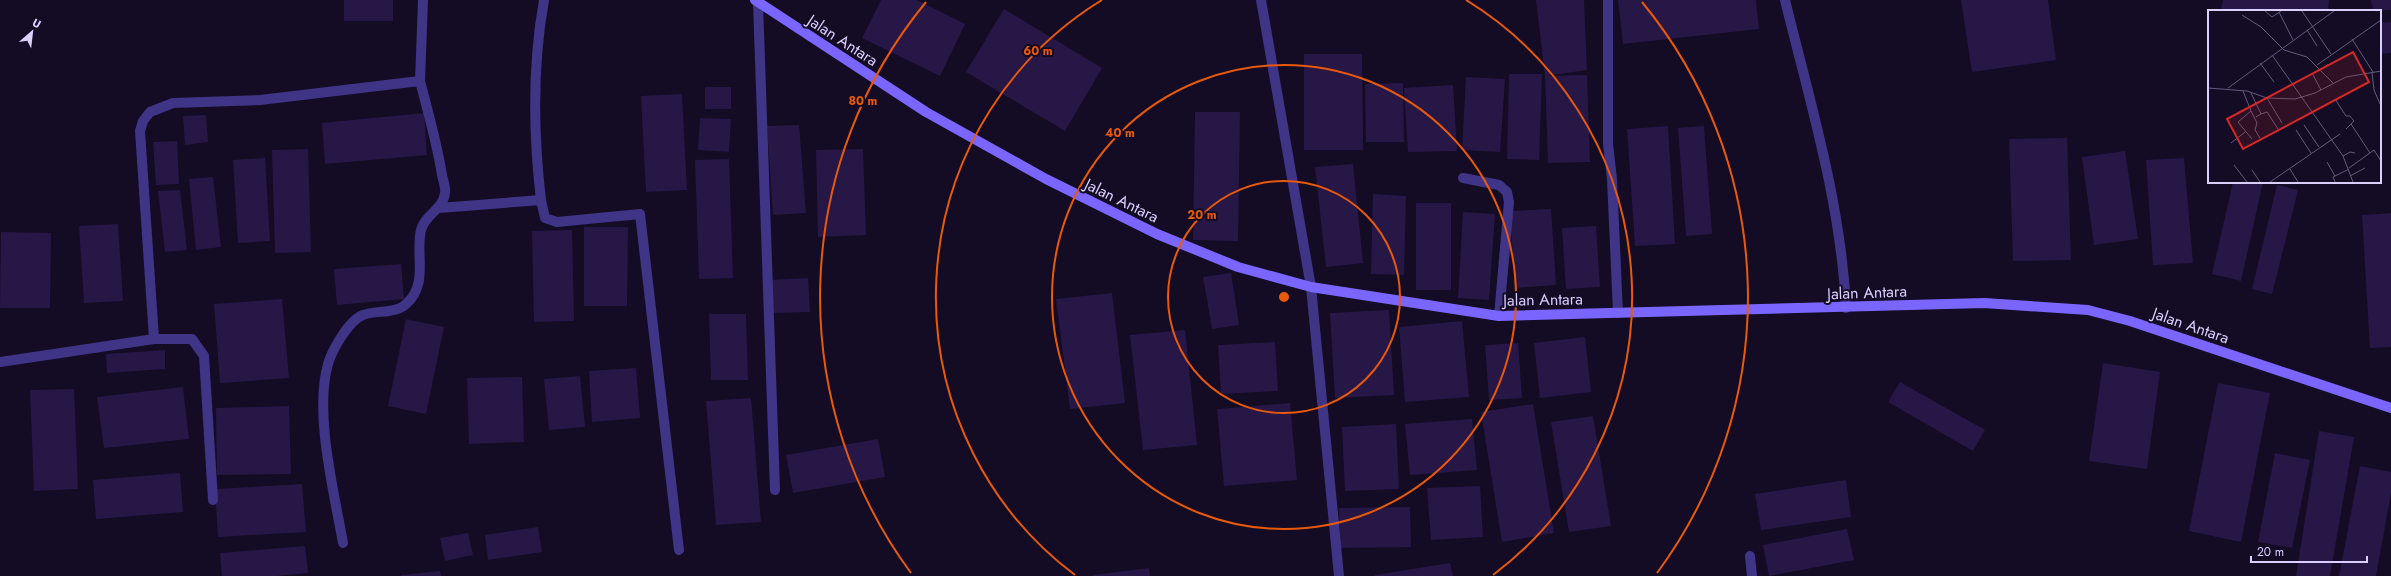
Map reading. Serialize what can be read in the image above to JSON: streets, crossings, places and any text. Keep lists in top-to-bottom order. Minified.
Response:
{"streets":{"street":["Jalan Antara"]},"scale_bar":"20 m","north":"top right","rings":["60 m","80 m","40 m","20 m"]}
